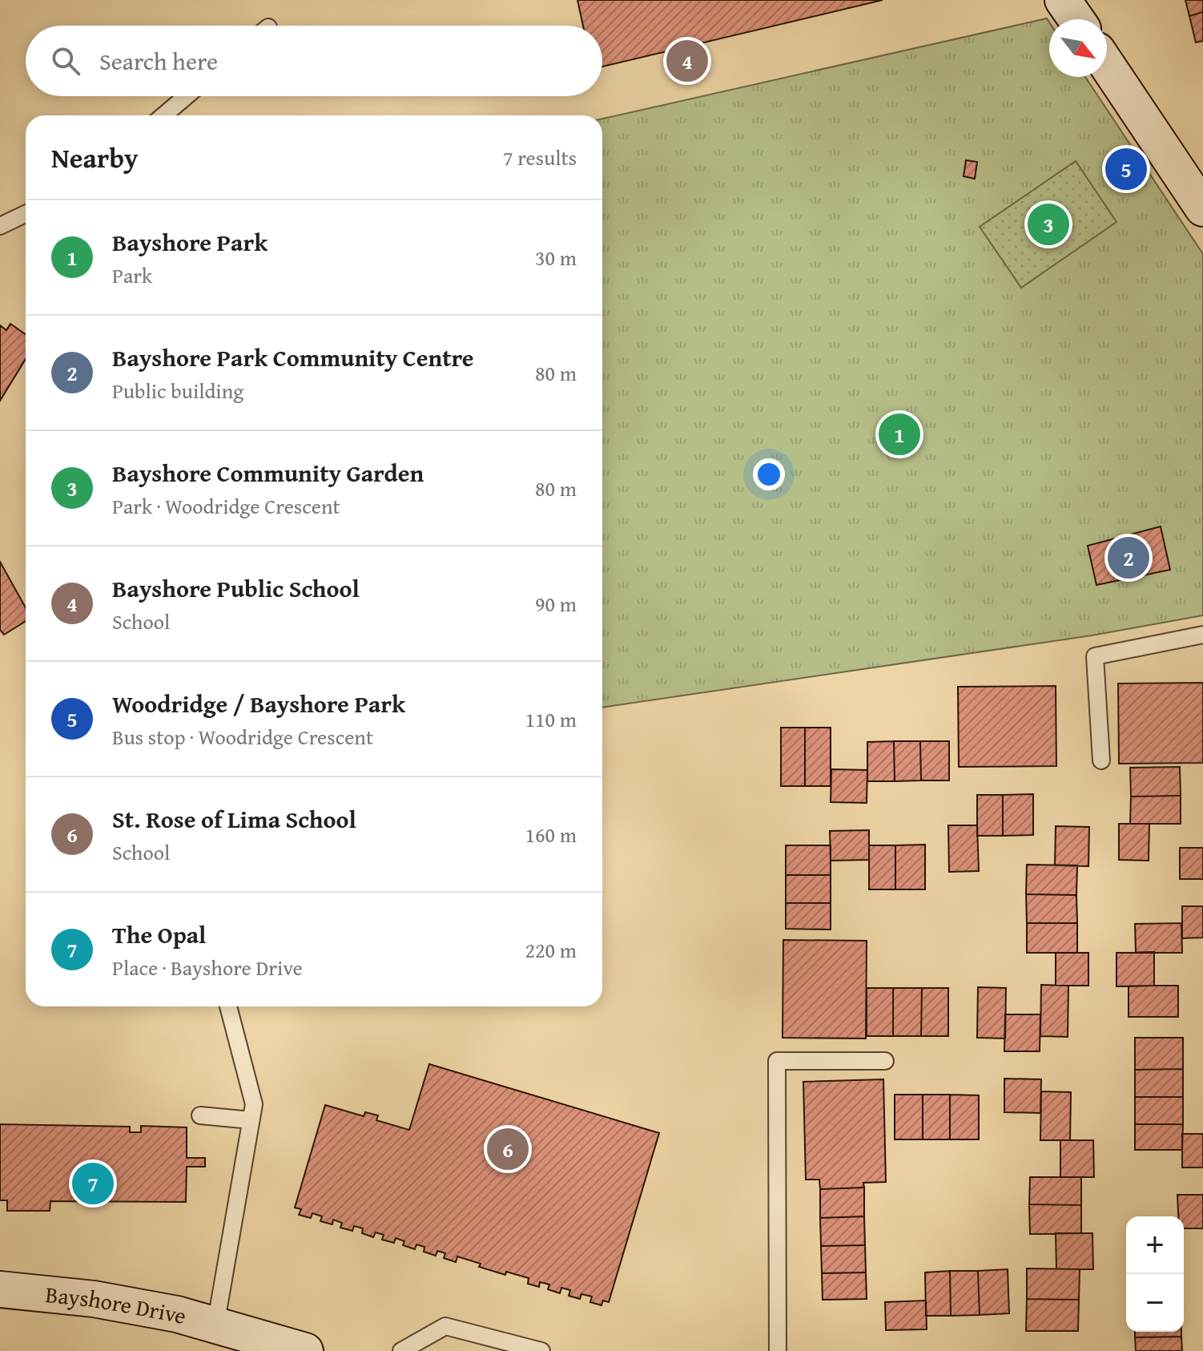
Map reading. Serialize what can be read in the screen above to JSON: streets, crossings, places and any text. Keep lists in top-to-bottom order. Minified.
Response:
{"streets":{"main road":["Bayshore Drive"]},"north":"bottom right","page":{"search":"Search here","pins":["4","5","3","1","2","6","7"],"heading":["Nearby","7 results"],"list":[{"mark":"1","name":"Bayshore Park","note":"Park","value":"30 m"},{"mark":"2","name":"Bayshore Park Community Centre","note":"Public building","value":"80 m"},{"mark":"3","name":"Bayshore Community Garden","note":"Park · Woodridge Crescent","value":"80 m"},{"mark":"4","name":"Bayshore Public School","note":"School","value":"90 m"},{"mark":"5","name":"Woodridge / Bayshore Park","note":"Bus stop · Woodridge Crescent","value":"110 m"},{"mark":"6","name":"St. Rose of Lima School","note":"School","value":"160 m"},{"mark":"7","name":"The Opal","note":"Place · Bayshore Drive","value":"220 m"}],"map_buttons":["+","−"]}}
